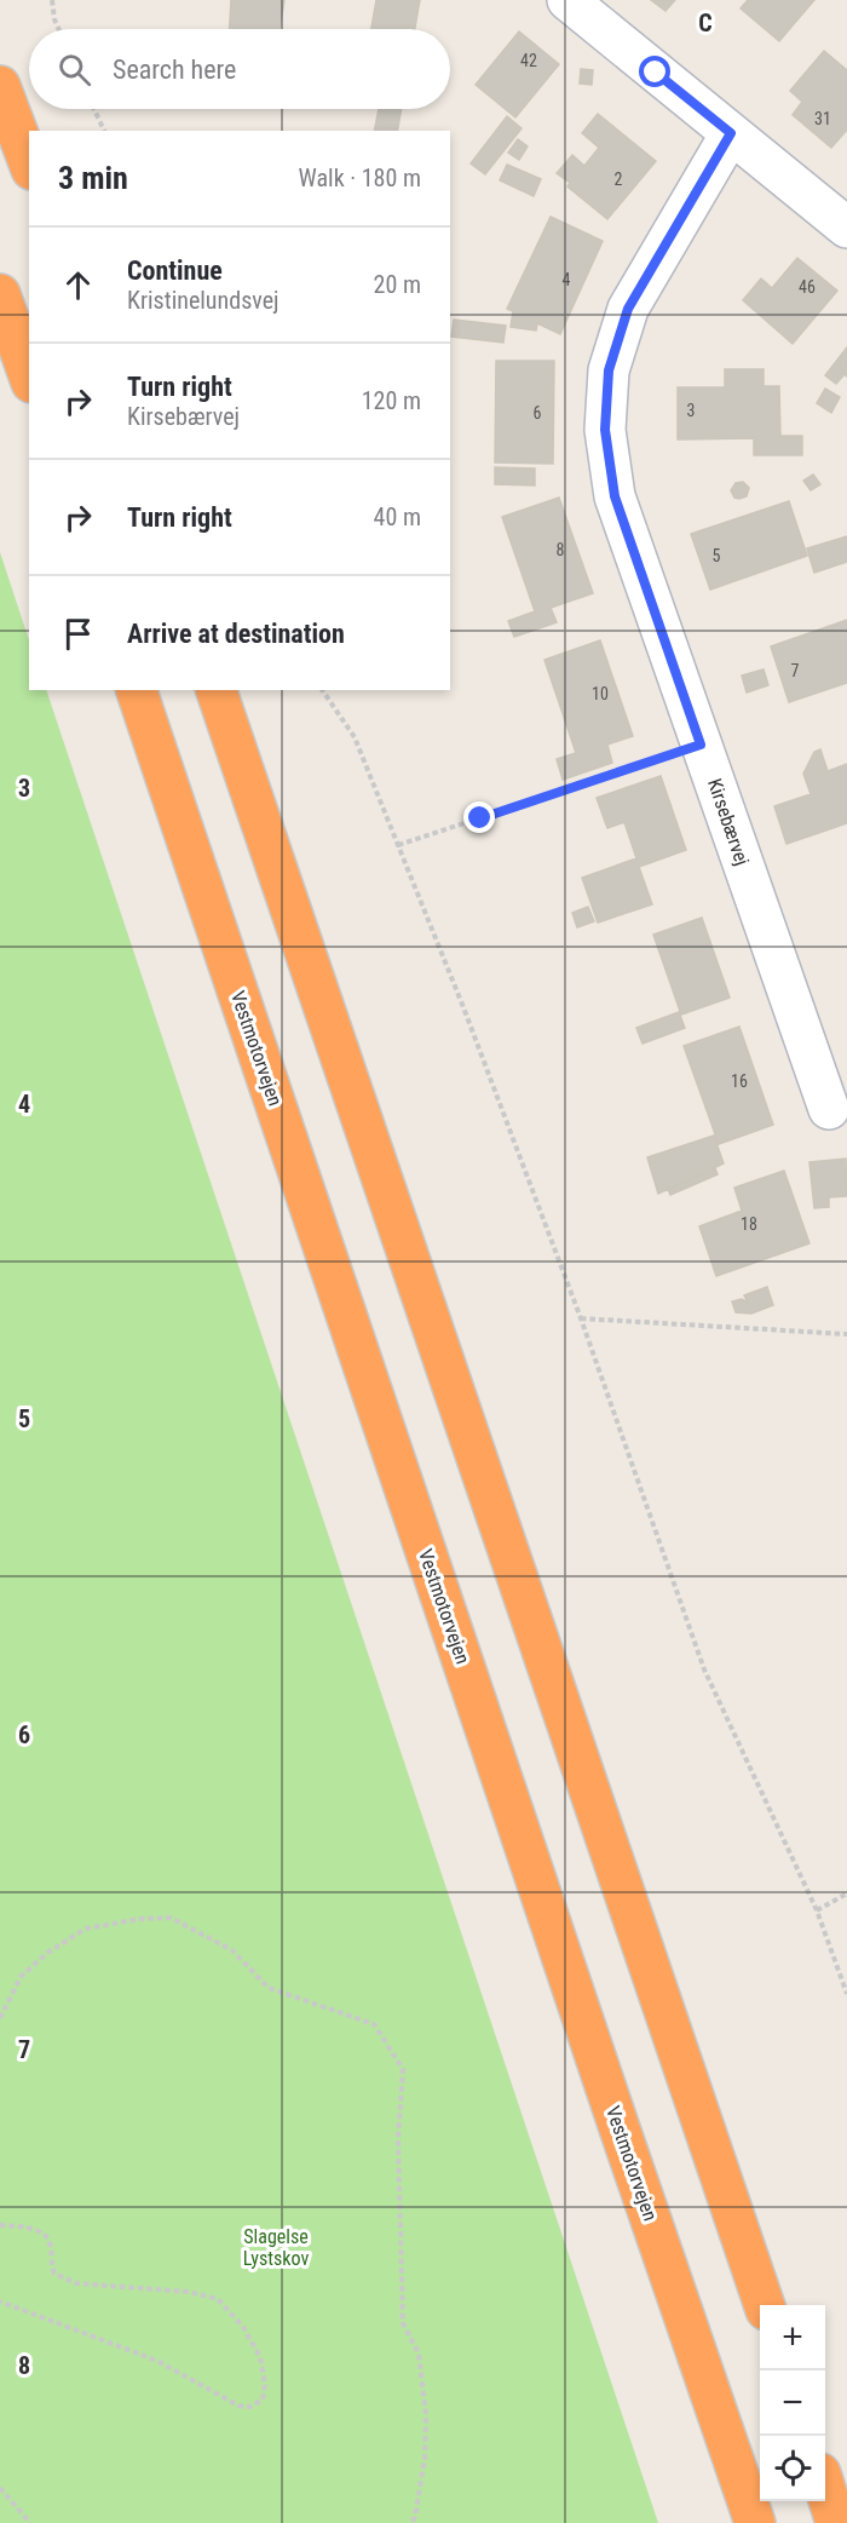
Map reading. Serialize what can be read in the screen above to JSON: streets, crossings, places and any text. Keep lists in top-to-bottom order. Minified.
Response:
{"streets":{"highway":["Vestmotorvejen"],"street":["Kirsebærvej"]},"parks":["Slagelse Lystskov"],"house_numbers":["42","31","2","4","46","3","6","8","5","7","10","16","18"],"page":{"search":"Search here","heading":["3 min","Walk · 180 m"],"list":[["Continue","Kristinelundsvej","20 m"],["Turn right","Kirsebærvej","120 m"],["Turn right","40 m"],"Arrive at destination"],"map_buttons":["+","−"]},"grid":{"columns":["C"],"rows":["3","4","5","6","7","8"]}}
